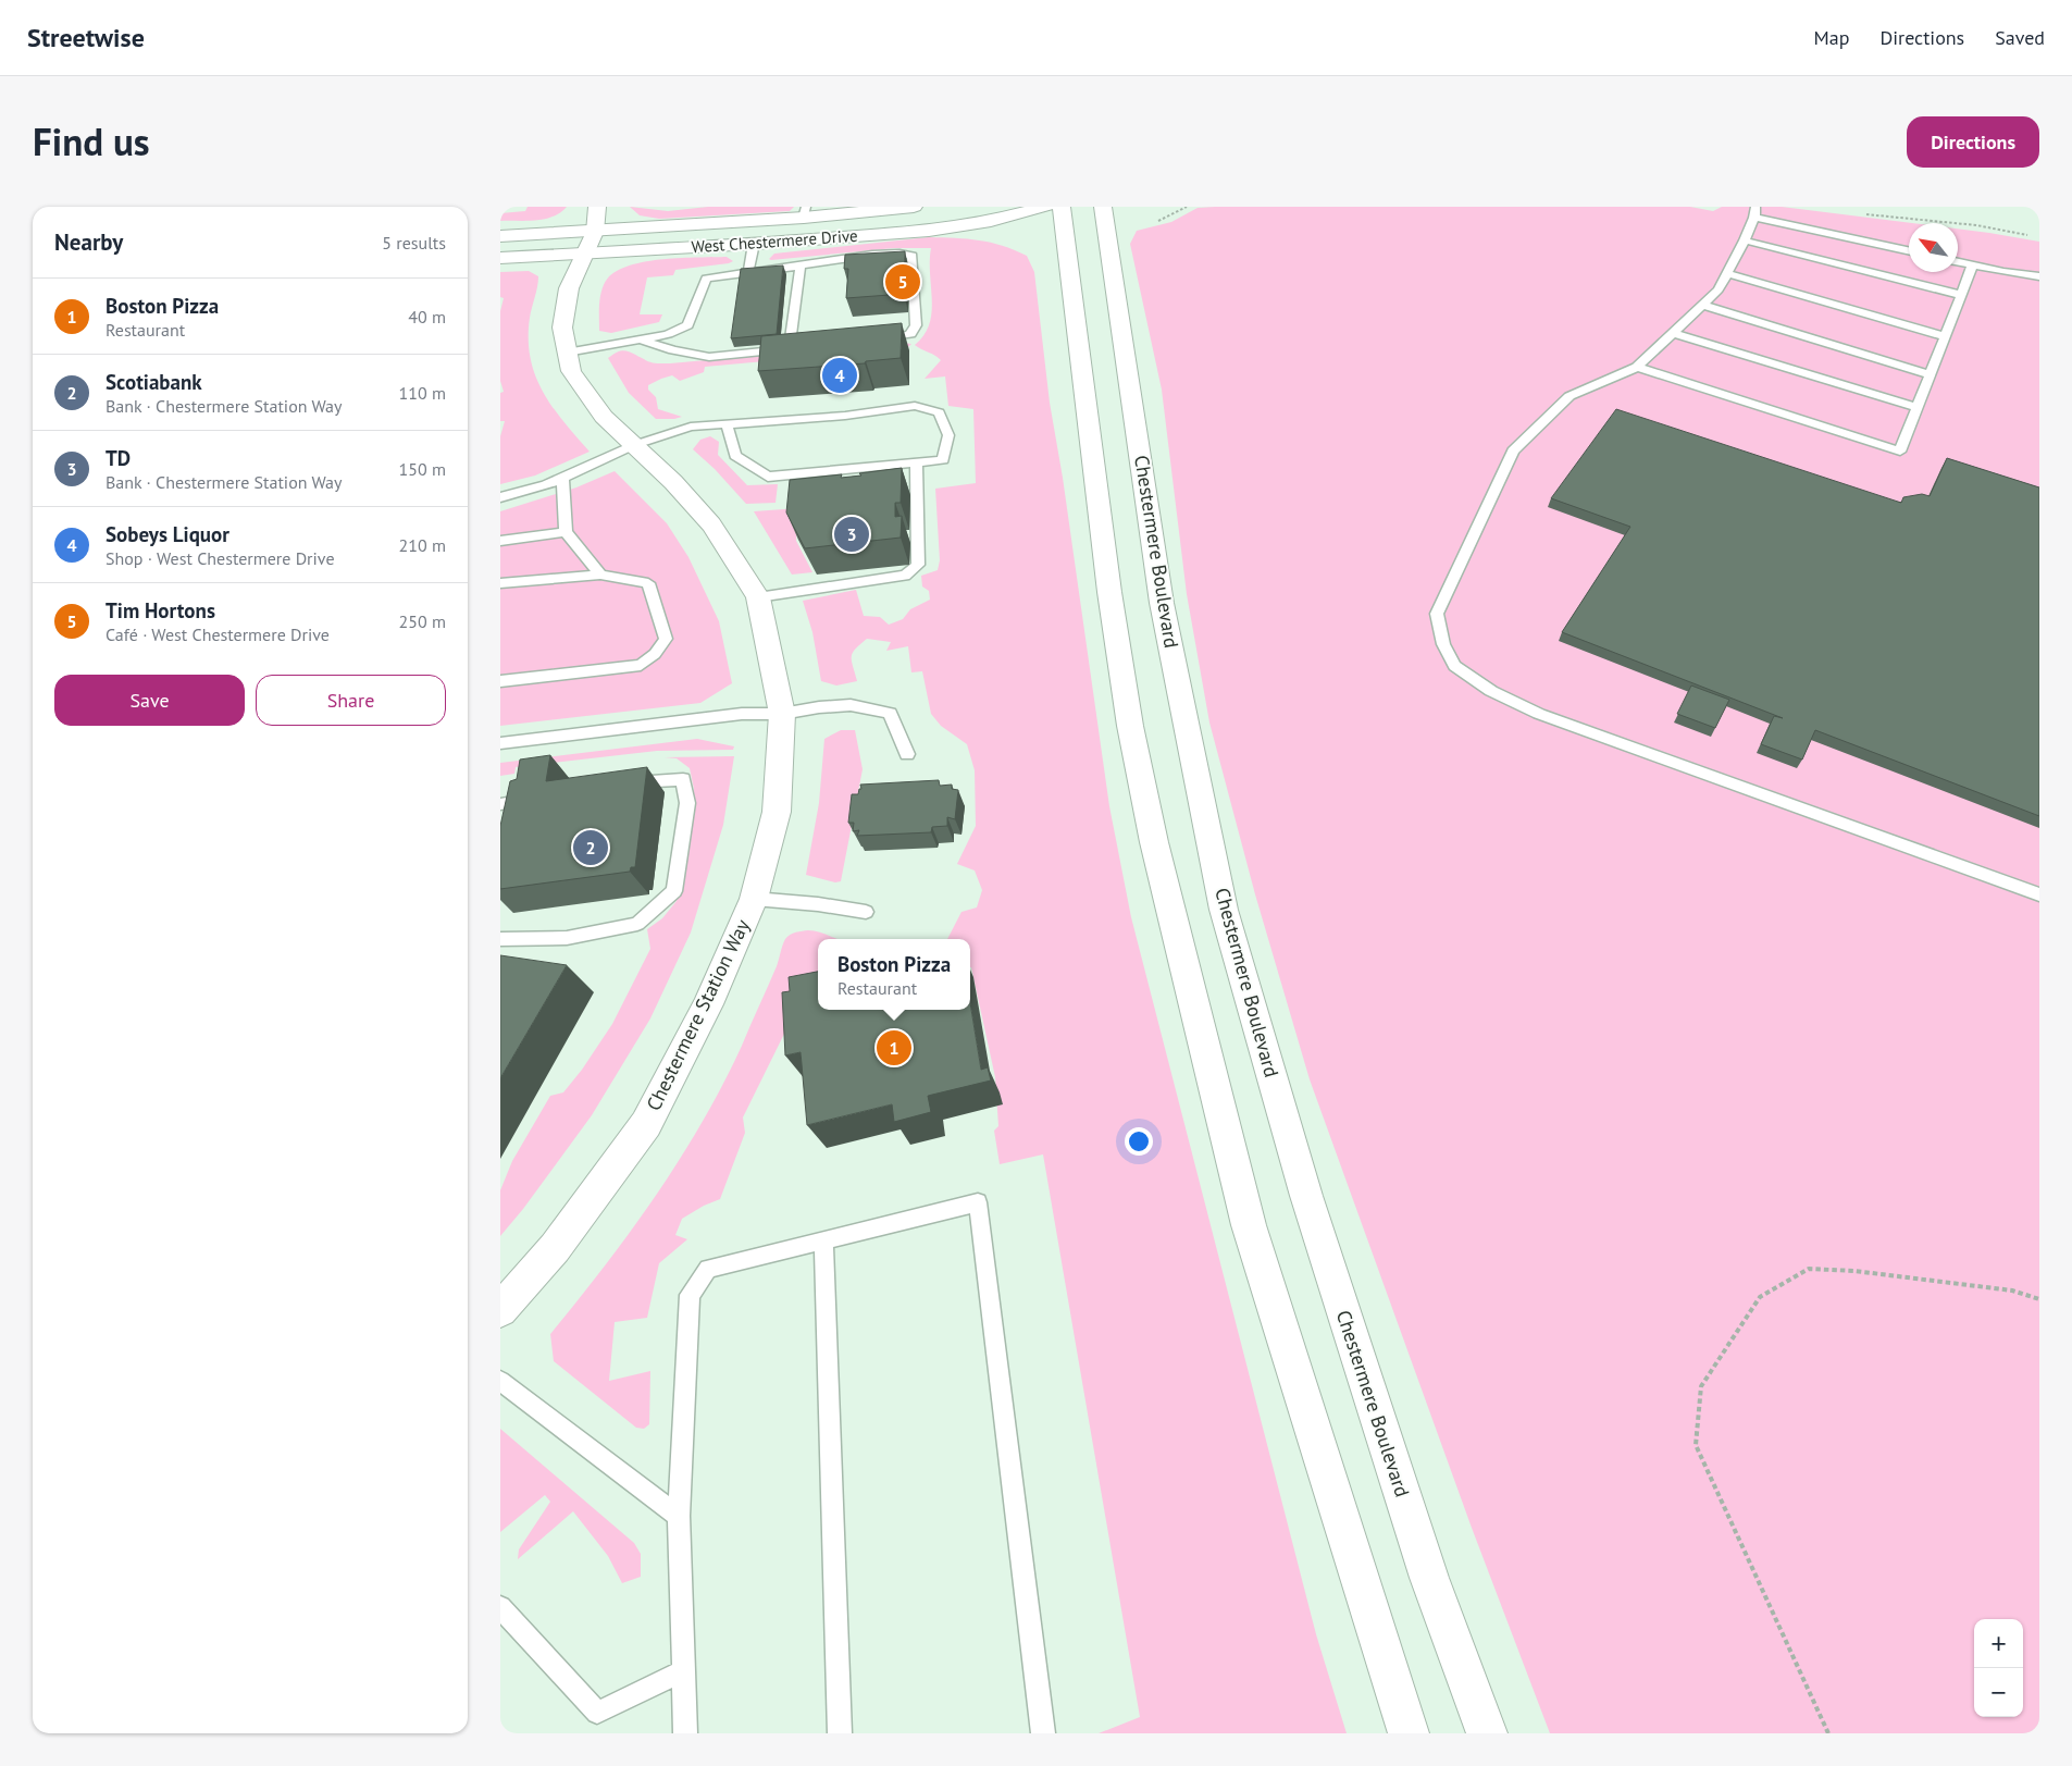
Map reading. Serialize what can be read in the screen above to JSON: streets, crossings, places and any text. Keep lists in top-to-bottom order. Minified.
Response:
{"streets":{"main road":["West Chestermere Drive","Chestermere Boulevard","Chestermere Station Way"]},"crossings":[["West Chestermere Drive","Chestermere Station Way"]],"north":"top left","page":{"header":"Streetwise","nav":["Map","Directions","Saved"],"title":"Find us","buttons":["Directions",["Save","Share"]],"heading":["Nearby","5 results"],"pins":["5","4","3","2","1"],"list":[{"mark":"1","name":"Boston Pizza","note":"Restaurant","value":"40 m"},{"mark":"2","name":"Scotiabank","note":"Bank · Chestermere Station Way","value":"110 m"},{"mark":"3","name":"TD","note":"Bank · Chestermere Station Way","value":"150 m"},{"mark":"4","name":"Sobeys Liquor","note":"Shop · West Chestermere Drive","value":"210 m"},{"mark":"5","name":"Tim Hortons","note":"Café · West Chestermere Drive","value":"250 m"}],"popup":["Boston Pizza","Restaurant"],"map_buttons":["+","−"]}}
